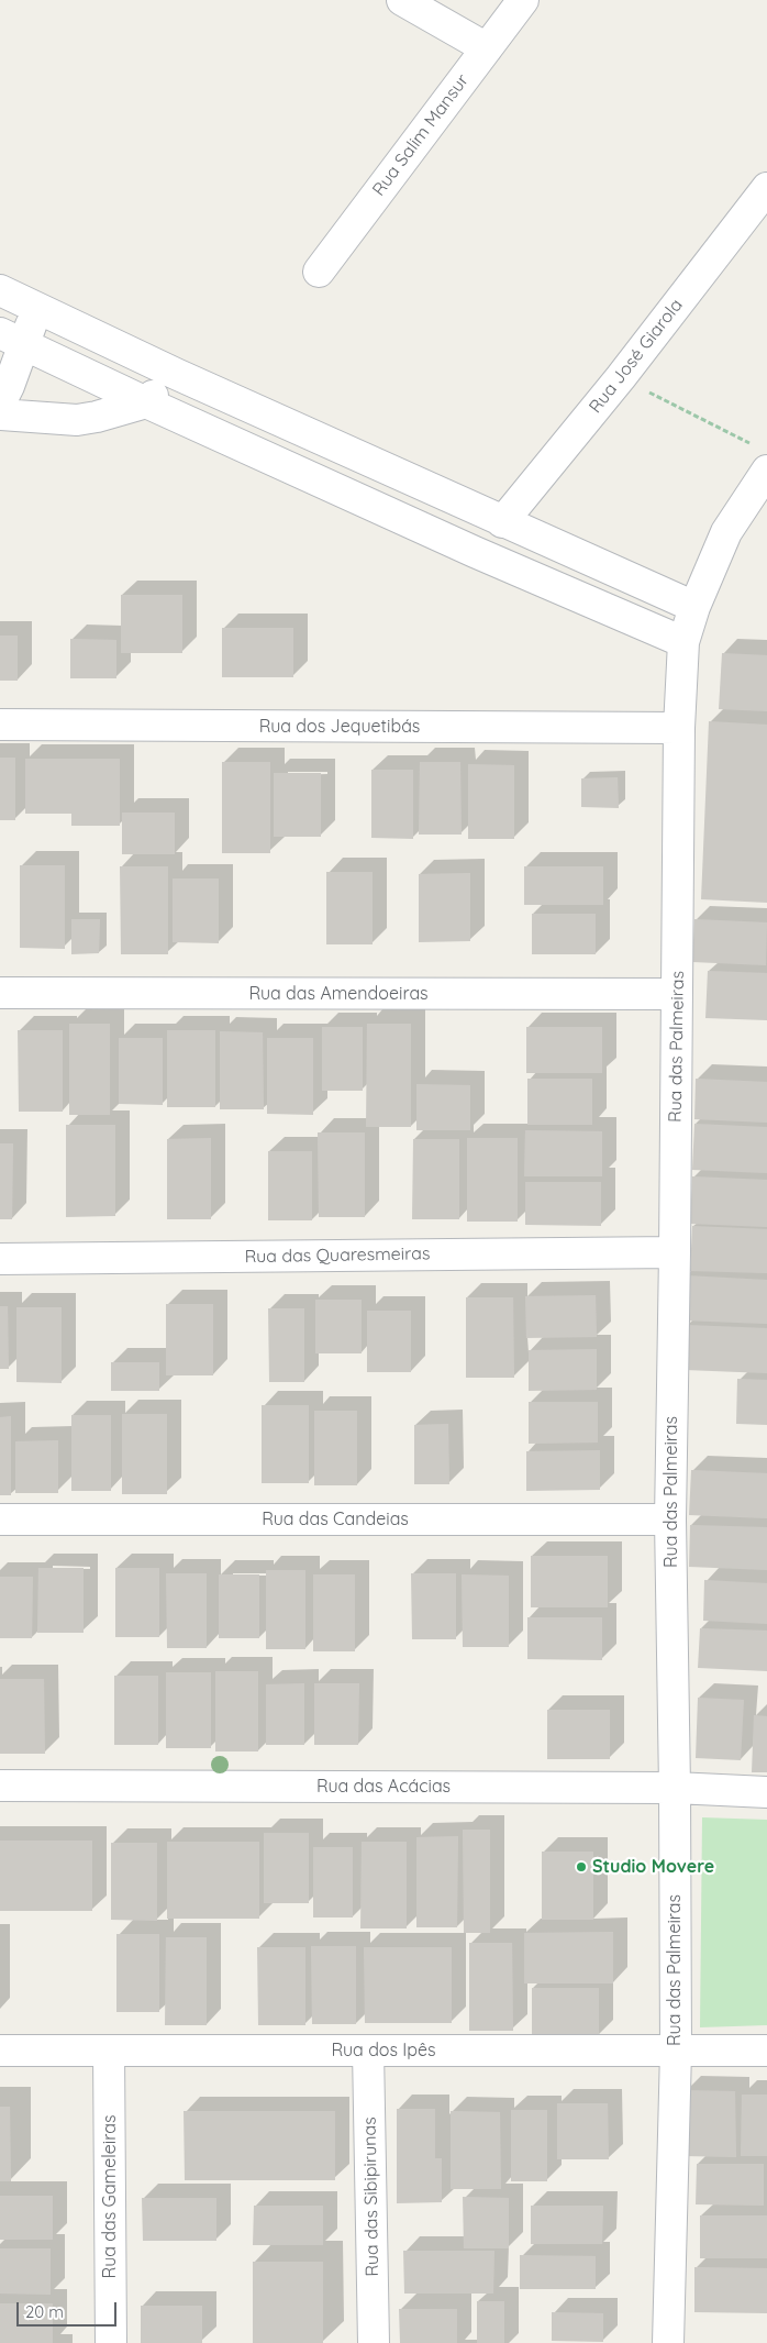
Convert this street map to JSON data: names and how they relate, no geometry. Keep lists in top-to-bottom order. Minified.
{"streets":{"street":["Rua Salim Mansur","Rua José Giarola","Rua dos Jequetibás","Rua das Amendoeiras","Rua das Palmeiras","Rua das Quaresmeiras","Rua das Candeias","Rua das Acácias","Rua dos Ipês","Rua das Gameleiras","Rua das Sibipirunas"]},"crossings":[["Rua dos Jequetibás","Rua das Palmeiras"],["Rua das Amendoeiras","Rua das Palmeiras"],["Rua das Palmeiras","Rua das Quaresmeiras"],["Rua das Palmeiras","Rua das Candeias"],["Rua das Palmeiras","Rua das Acácias"],["Rua das Palmeiras","Rua dos Ipês"],["Rua dos Ipês","Rua das Gameleiras"],["Rua dos Ipês","Rua das Sibipirunas"]],"places":["Studio Movere"],"scale_bar":"20 m"}
